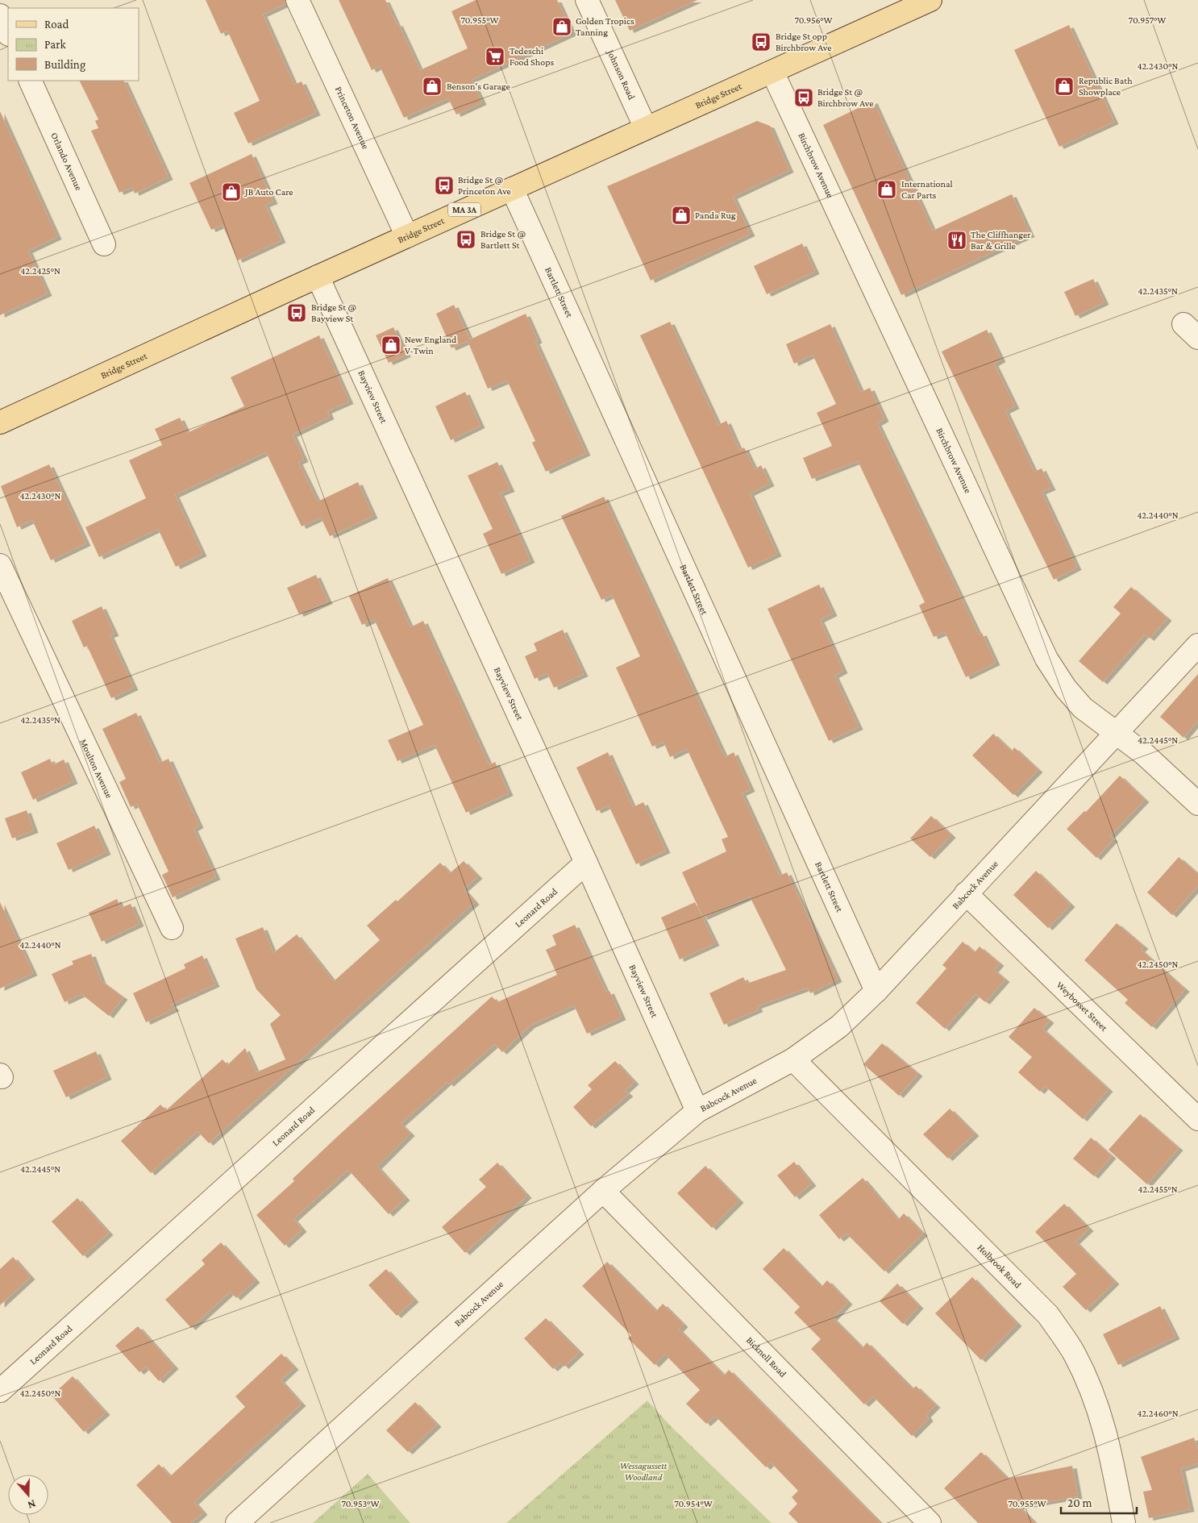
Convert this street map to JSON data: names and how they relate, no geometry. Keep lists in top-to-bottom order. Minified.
{"streets":{"main road":["Bridge Street","MA 3A"],"street":["Johnson Road","Princeton Avenue","Orlando Avenue","Birchbrow Avenue","Bartlett Street","Bayview Street","Moulton Avenue","Babcock Avenue","Leonard Road","Weybosset Street","Holbrook Road","Bicknell Road"]},"crossings":[["Johnson Road","Bridge Street"],["Bridge Street","Princeton Avenue"],["Bridge Street","Birchbrow Avenue"],["Bridge Street","Bartlett Street"],["Bridge Street","Bayview Street"],["Birchbrow Avenue","Babcock Avenue"],["Bartlett Street","Babcock Avenue"],["Bayview Street","Babcock Avenue"],["Bayview Street","Leonard Road"],["Babcock Avenue","Weybosset Street"],["Babcock Avenue","Holbrook Road"],["Babcock Avenue","Bicknell Road"]],"parks":["Wessagussett Woodland"],"places":{"shop":["Golden Tropics Tanning","Benson's Garage","Republic Bath Showplace","International Car Parts","JB Auto Care","Panda Rug","New England V-Twin"],"bus stop":["Bridge St opp Birchbrow Ave","Bridge St @ Birchbrow Ave","Bridge St @ Princeton Ave","Bridge St @ Bartlett St","Bridge St @ Bayview St"],"supermarket":["Tedeschi Food Shops"],"restaurant":["The Cliffhanger Bar & Grille"]},"legend":["Road","Park","Building"],"scale_bar":"20 m","north":"bottom","coordinates":["70.955°W","70.956°W","70.957°W","42.2430°N","42.2425°N","42.2435°N","42.2440°N","42.2445°N","42.2450°N","42.2455°N","42.2460°N","70.953°W","70.954°W"]}
